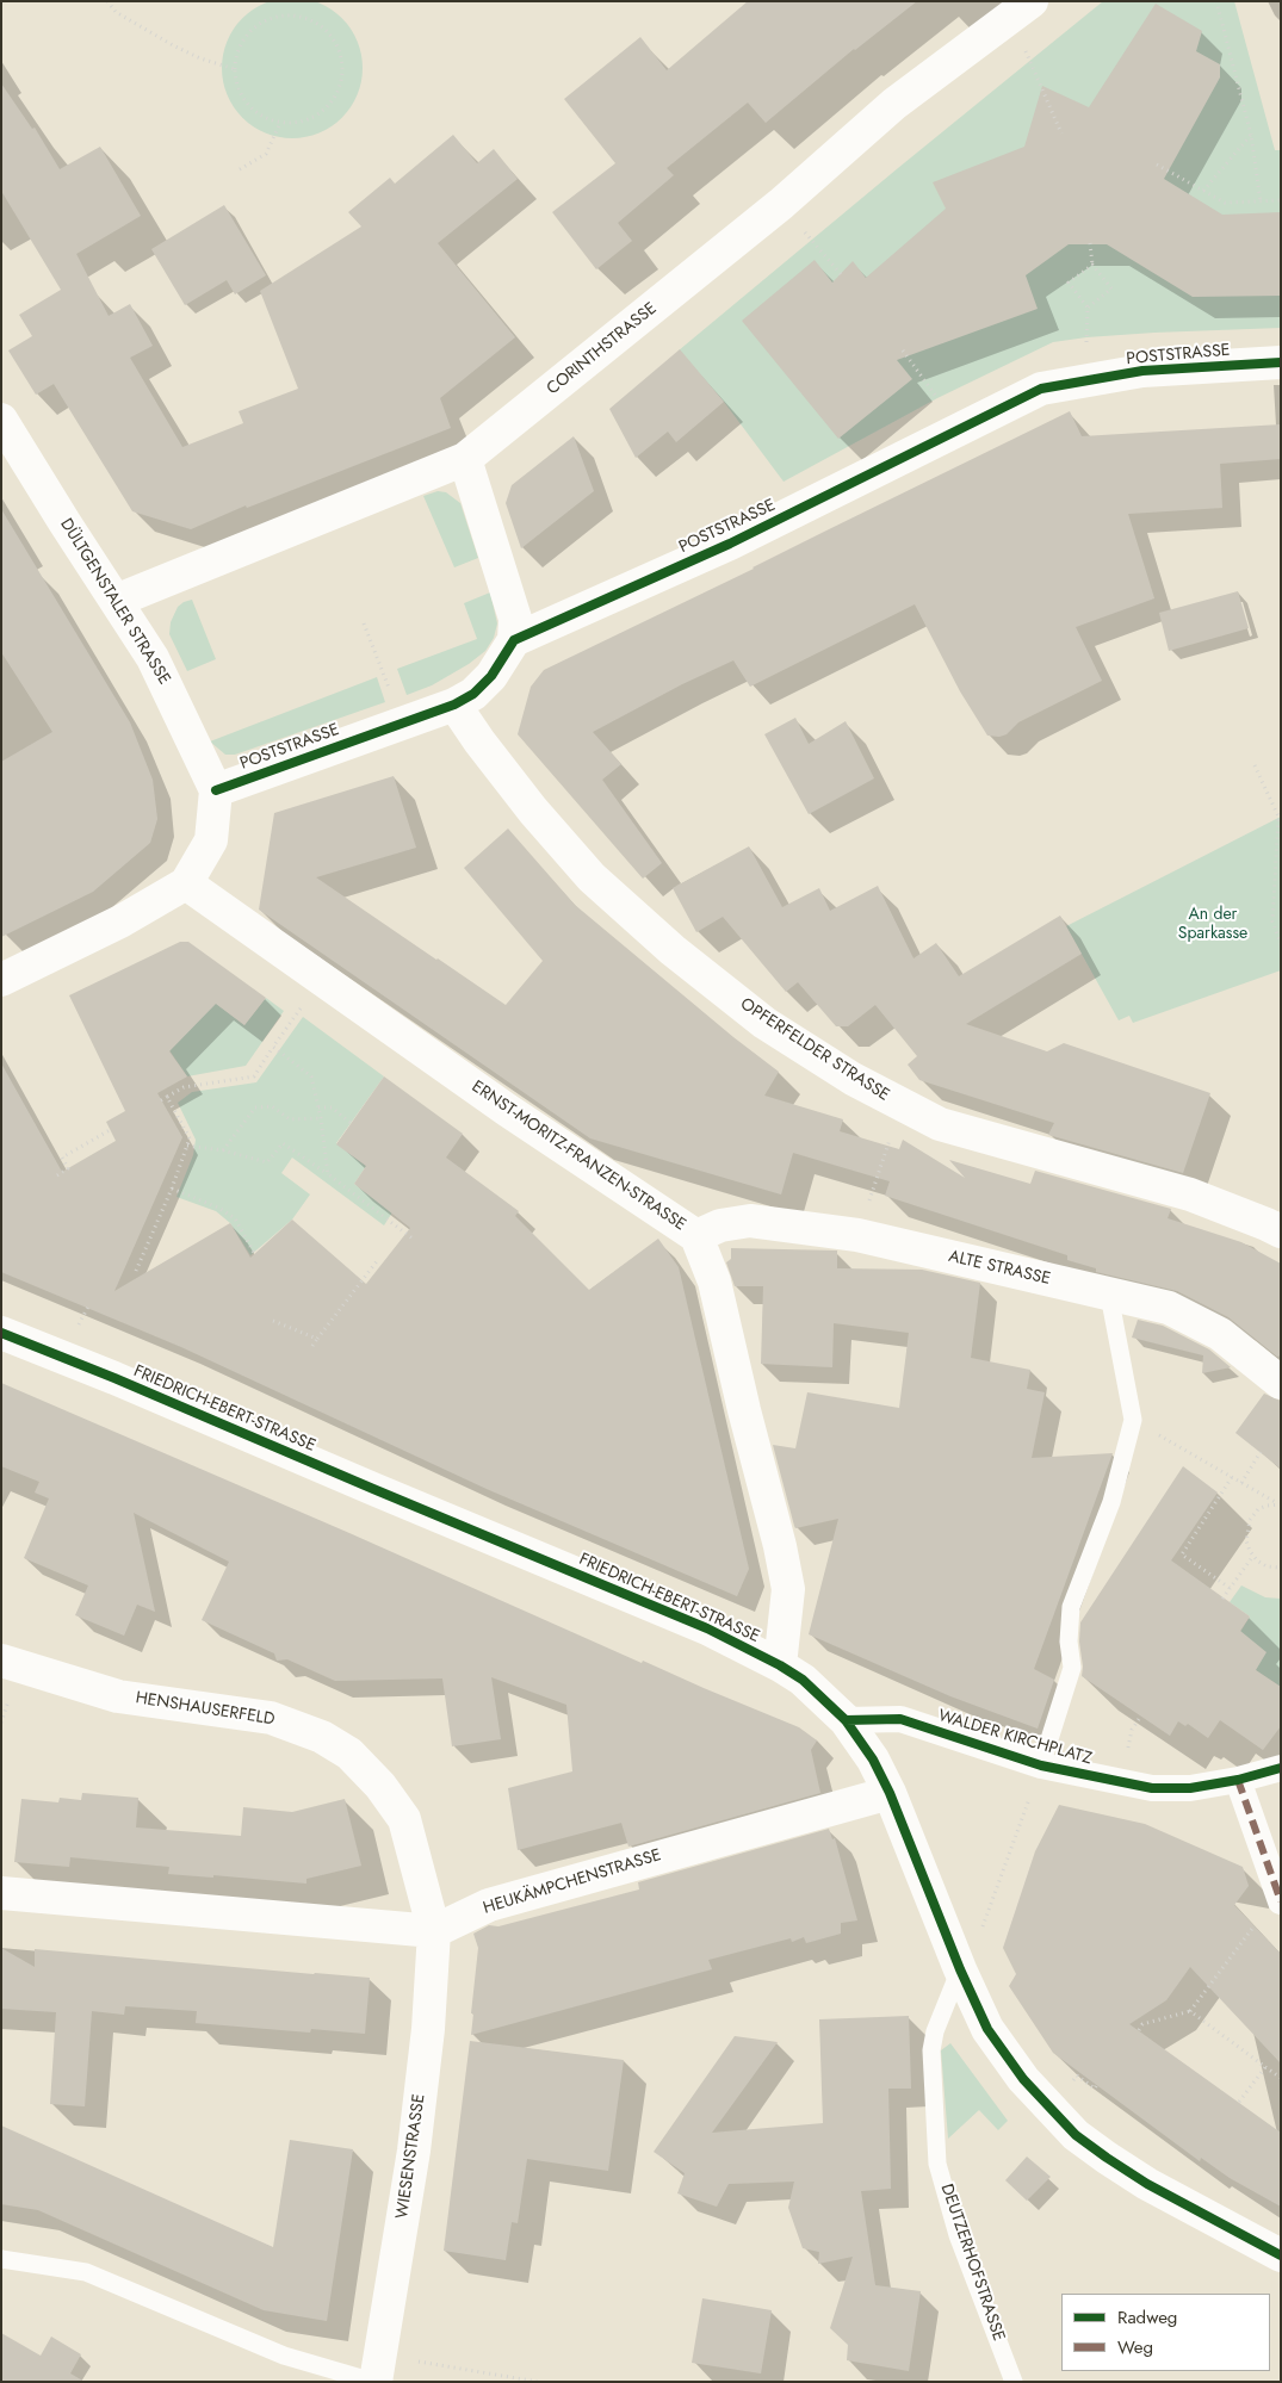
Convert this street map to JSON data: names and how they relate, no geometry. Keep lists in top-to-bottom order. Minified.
{"streets":{"street":["CORINTHSTRASSE","POSTSTRASSE","DÜLTGENSTALER STRASSE","OPFERFELDER STRASSE","ERNST-MORITZ-FRANZEN-STRASSE","ALTE STRASSE","FRIEDRICH-EBERT-STRASSE","HENSHAUSERFELD","WALDER KIRCHPLATZ","HEUKÄMPCHENSTRASSE","WIESENSTRASSE"],"lane":["DEUTZERHOFSTRASSE"]},"crossings":[["CORINTHSTRASSE","DÜLTGENSTALER STRASSE"],["POSTSTRASSE","DÜLTGENSTALER STRASSE"],["POSTSTRASSE","OPFERFELDER STRASSE"],["ERNST-MORITZ-FRANZEN-STRASSE","ALTE STRASSE"],["ERNST-MORITZ-FRANZEN-STRASSE","FRIEDRICH-EBERT-STRASSE"],["ALTE STRASSE","WALDER KIRCHPLATZ"],["FRIEDRICH-EBERT-STRASSE","WALDER KIRCHPLATZ"],["FRIEDRICH-EBERT-STRASSE","HEUKÄMPCHENSTRASSE"],["FRIEDRICH-EBERT-STRASSE","DEUTZERHOFSTRASSE"],["HENSHAUSERFELD","HEUKÄMPCHENSTRASSE"],["HENSHAUSERFELD","WIESENSTRASSE"],["WALDER KIRCHPLATZ","DEUTZERHOFSTRASSE"],["HEUKÄMPCHENSTRASSE","WIESENSTRASSE"]],"parks":["An der Sparkasse"],"legend":["Radweg","Weg"]}
